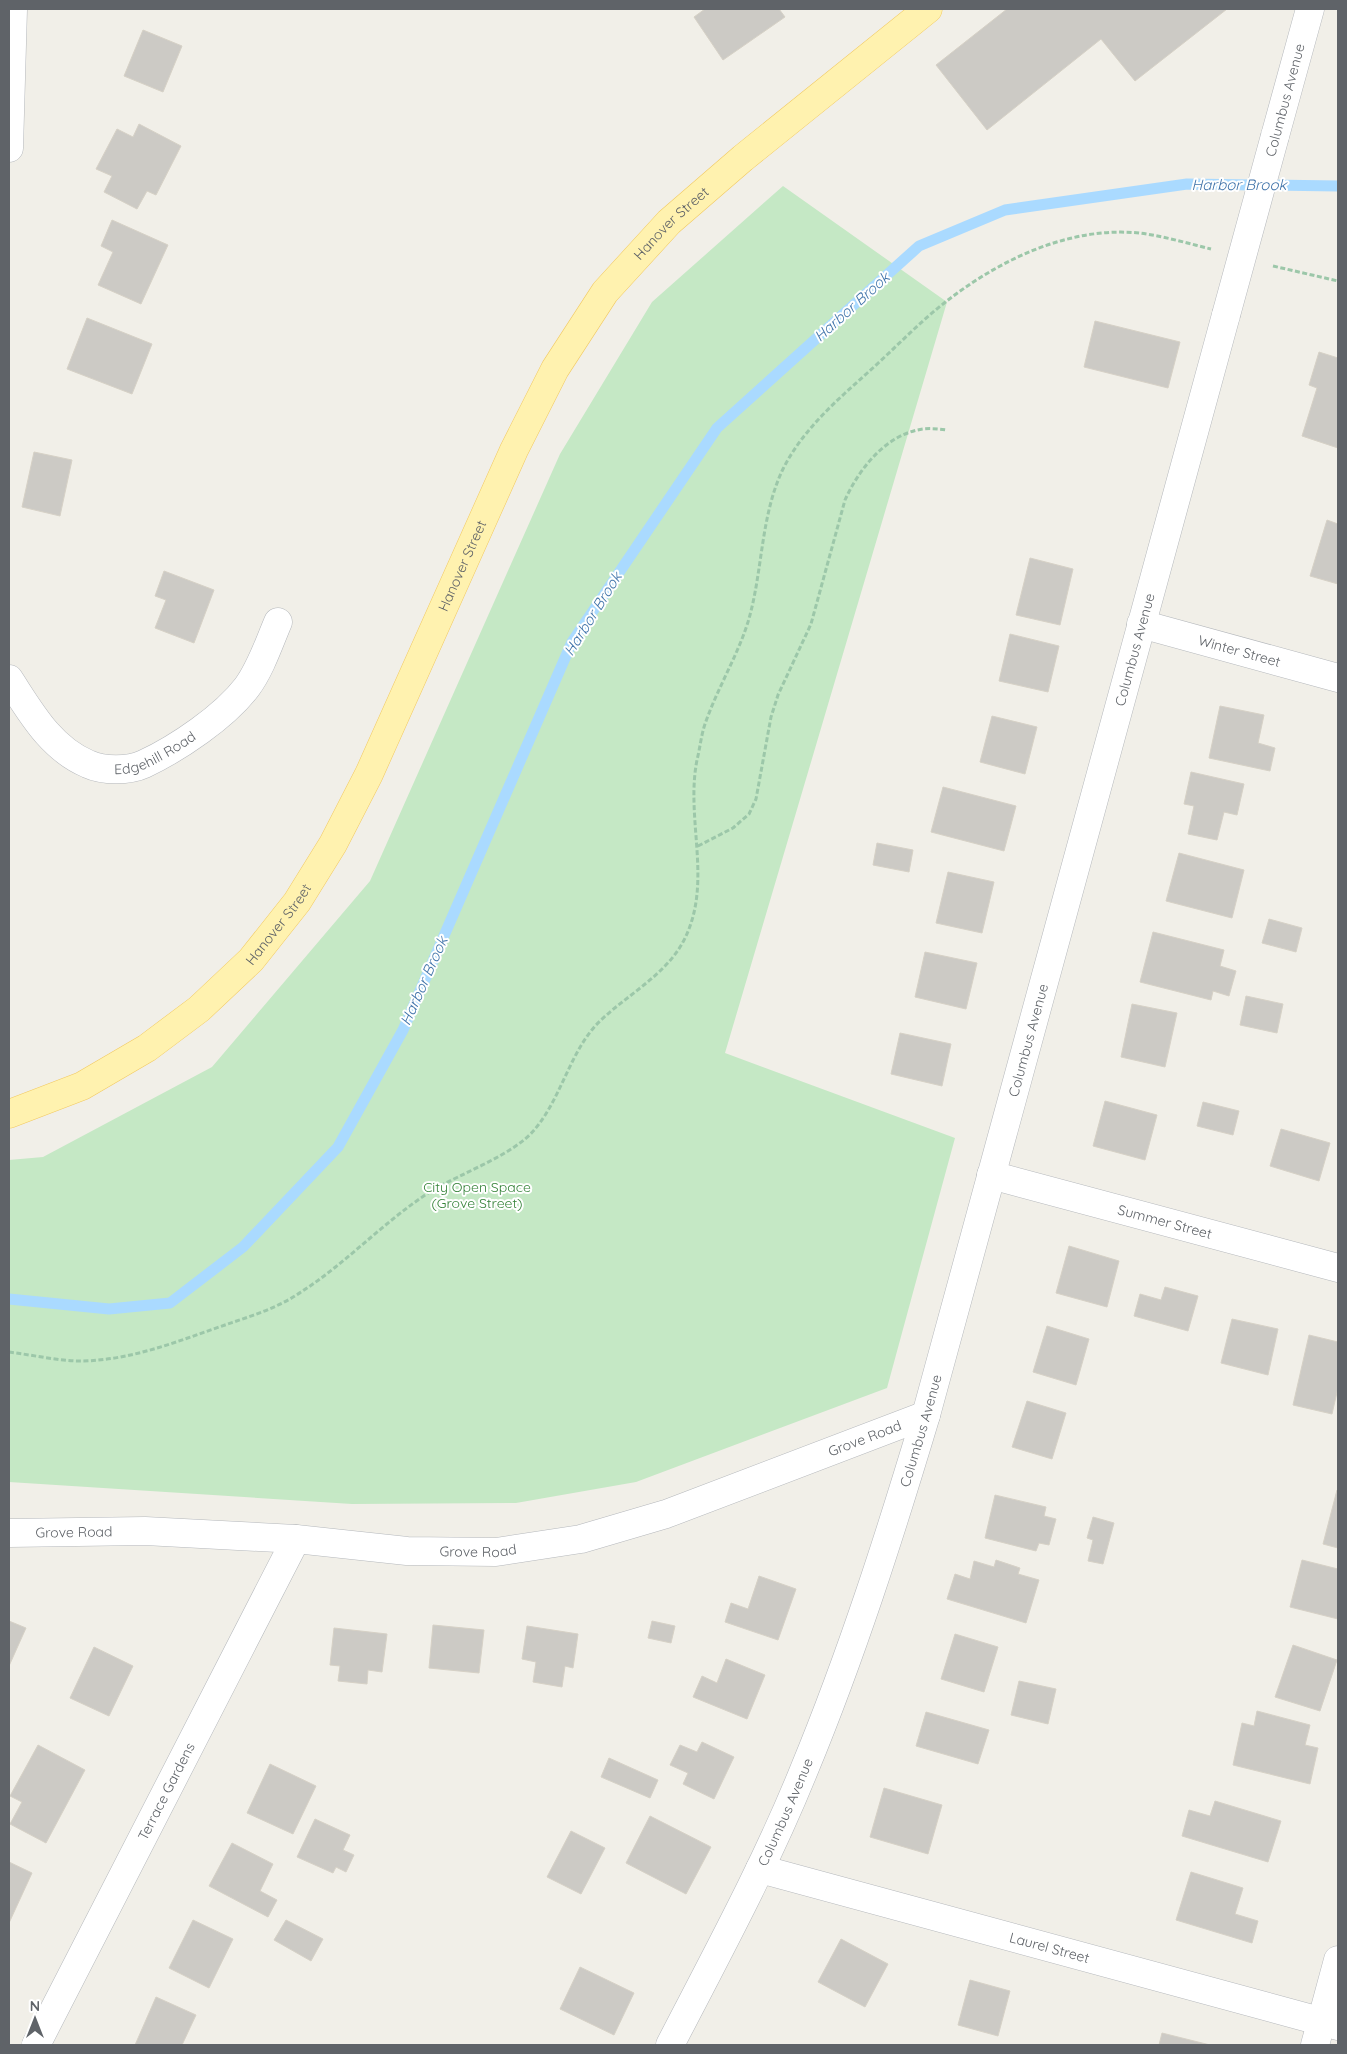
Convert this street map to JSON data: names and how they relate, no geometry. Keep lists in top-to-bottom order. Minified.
{"streets":{"main road":["Hanover Street"],"street":["Columbus Avenue","Winter Street","Edgehill Road","Summer Street","Grove Road","Terrace Gardens","Laurel Street"]},"crossings":[["Columbus Avenue","Winter Street"],["Columbus Avenue","Summer Street"],["Columbus Avenue","Grove Road"],["Columbus Avenue","Laurel Street"],["Grove Road","Terrace Gardens"]],"water":["Harbor Brook"],"parks":["City Open Space (Grove Street)"],"north":"top"}
